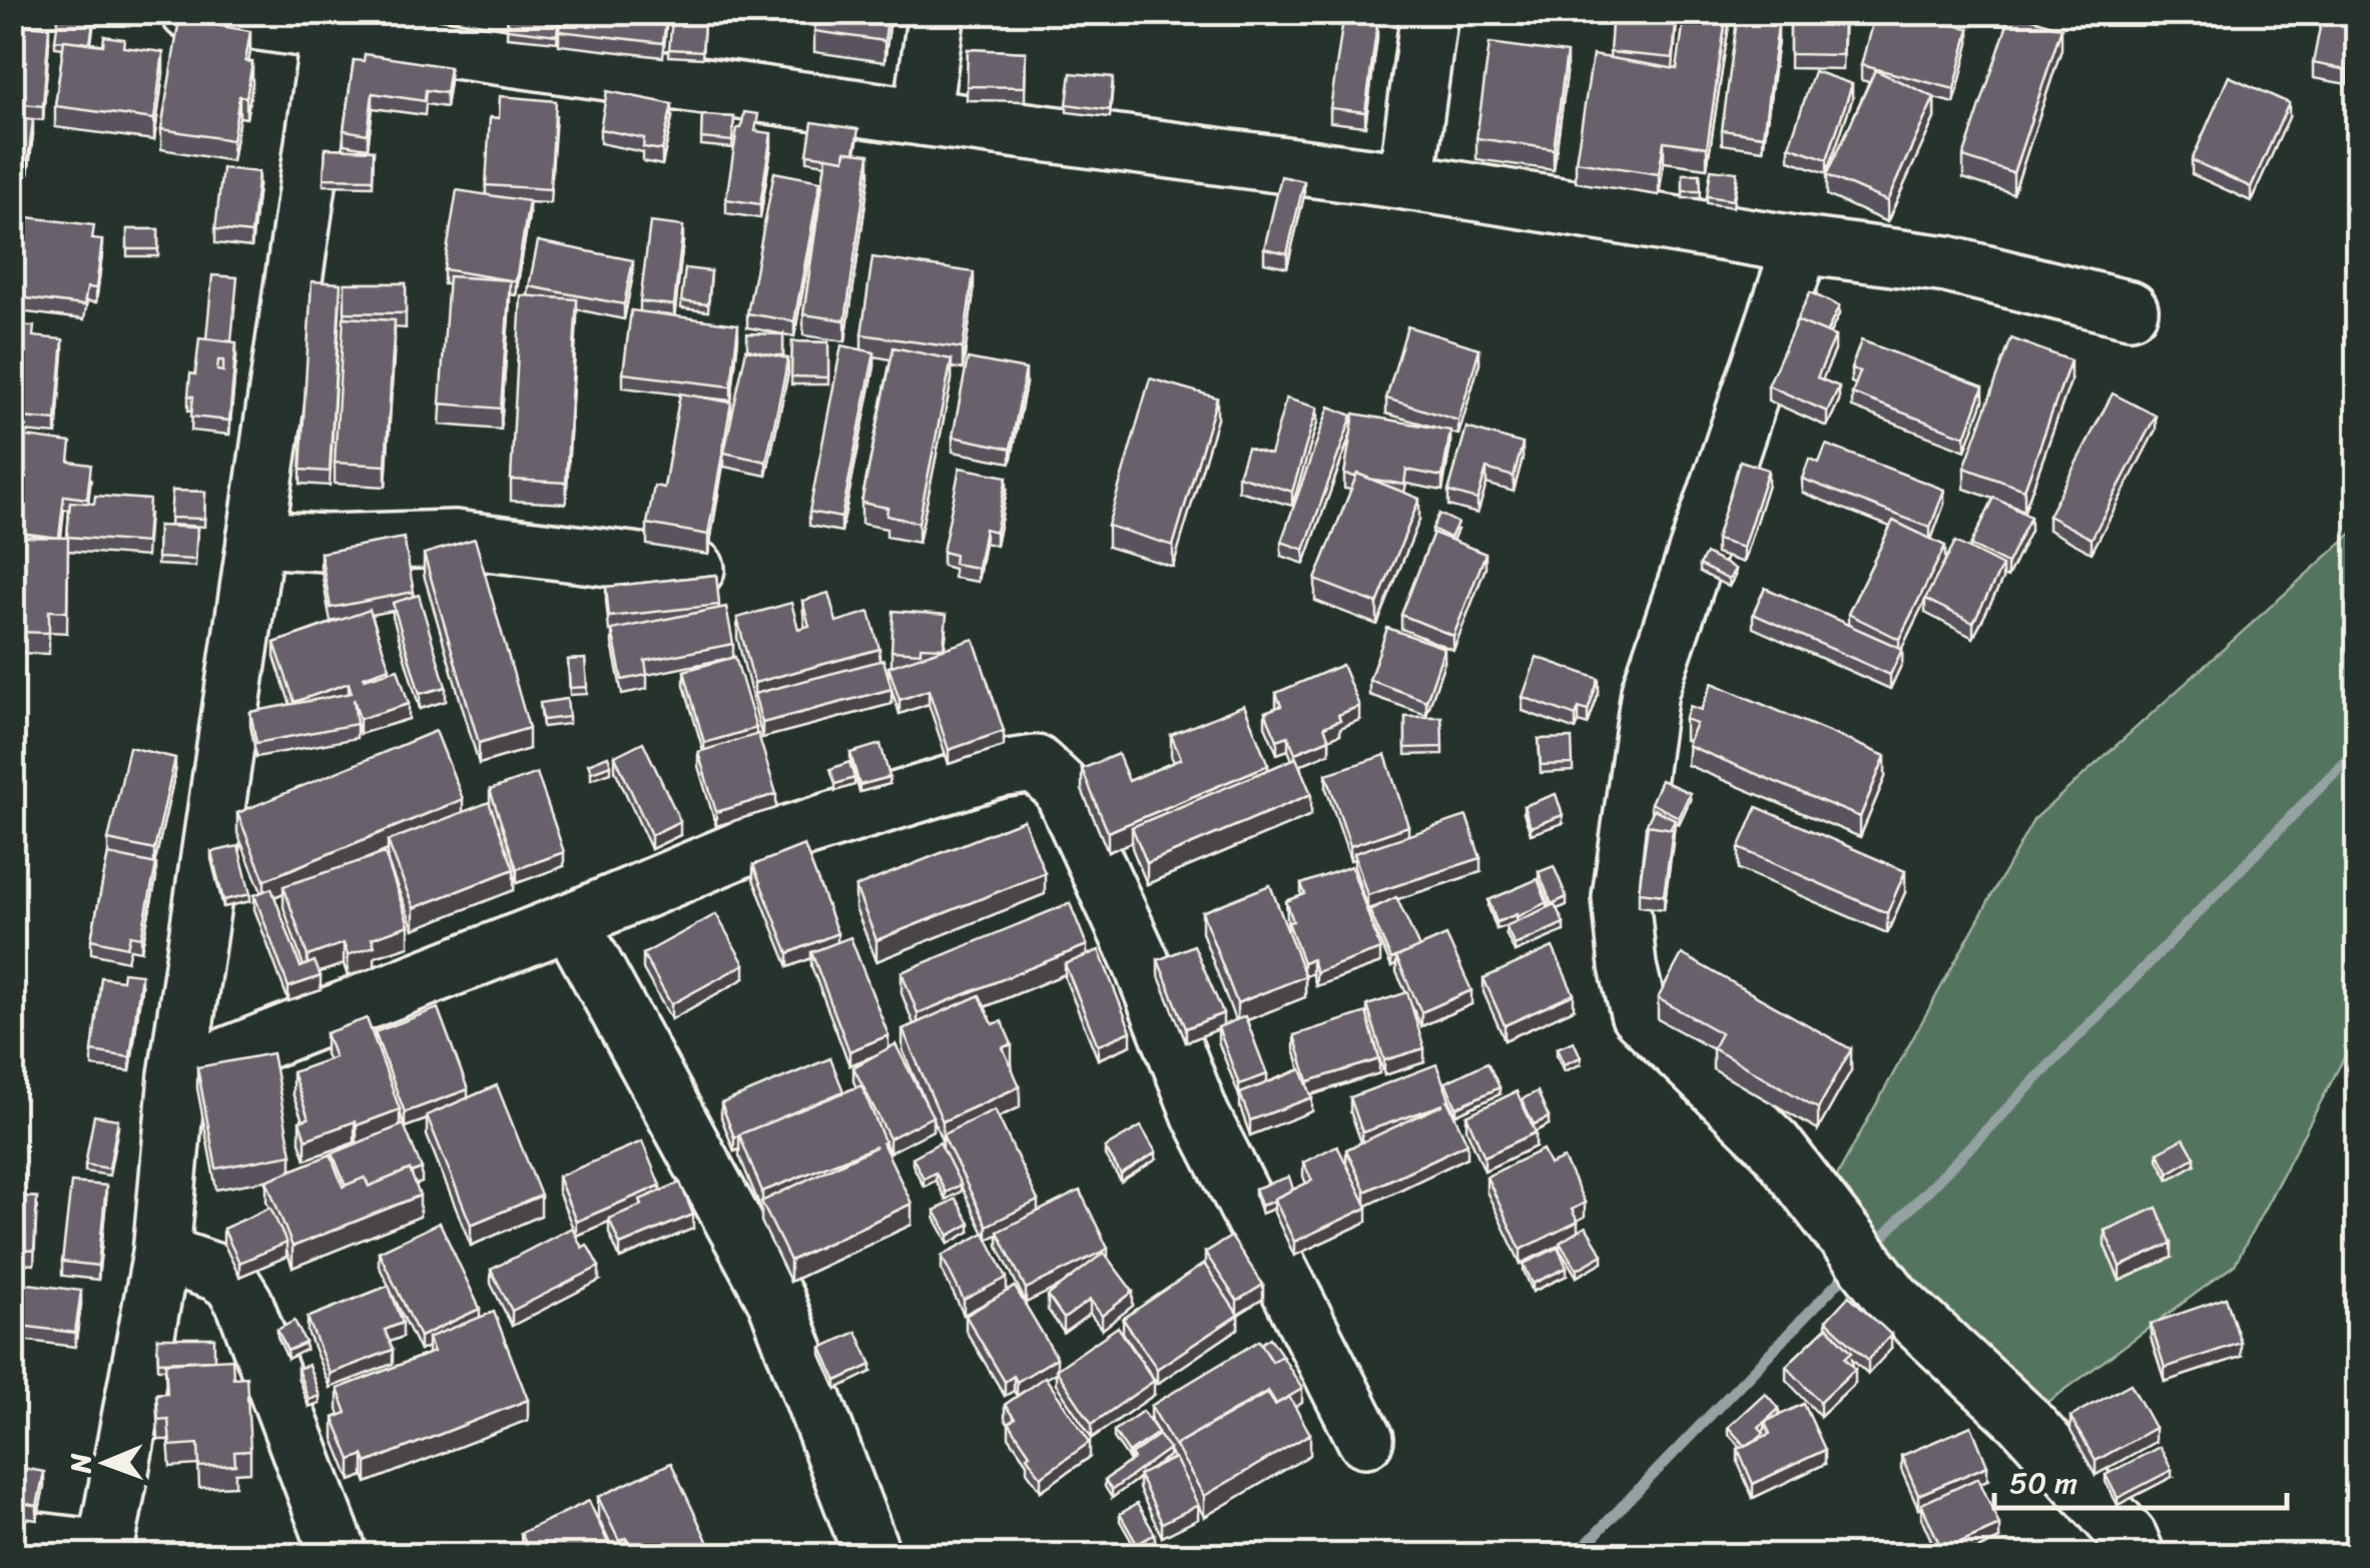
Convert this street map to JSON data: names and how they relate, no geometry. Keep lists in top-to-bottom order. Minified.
{"scale_bar":"50 m","north":"left"}
